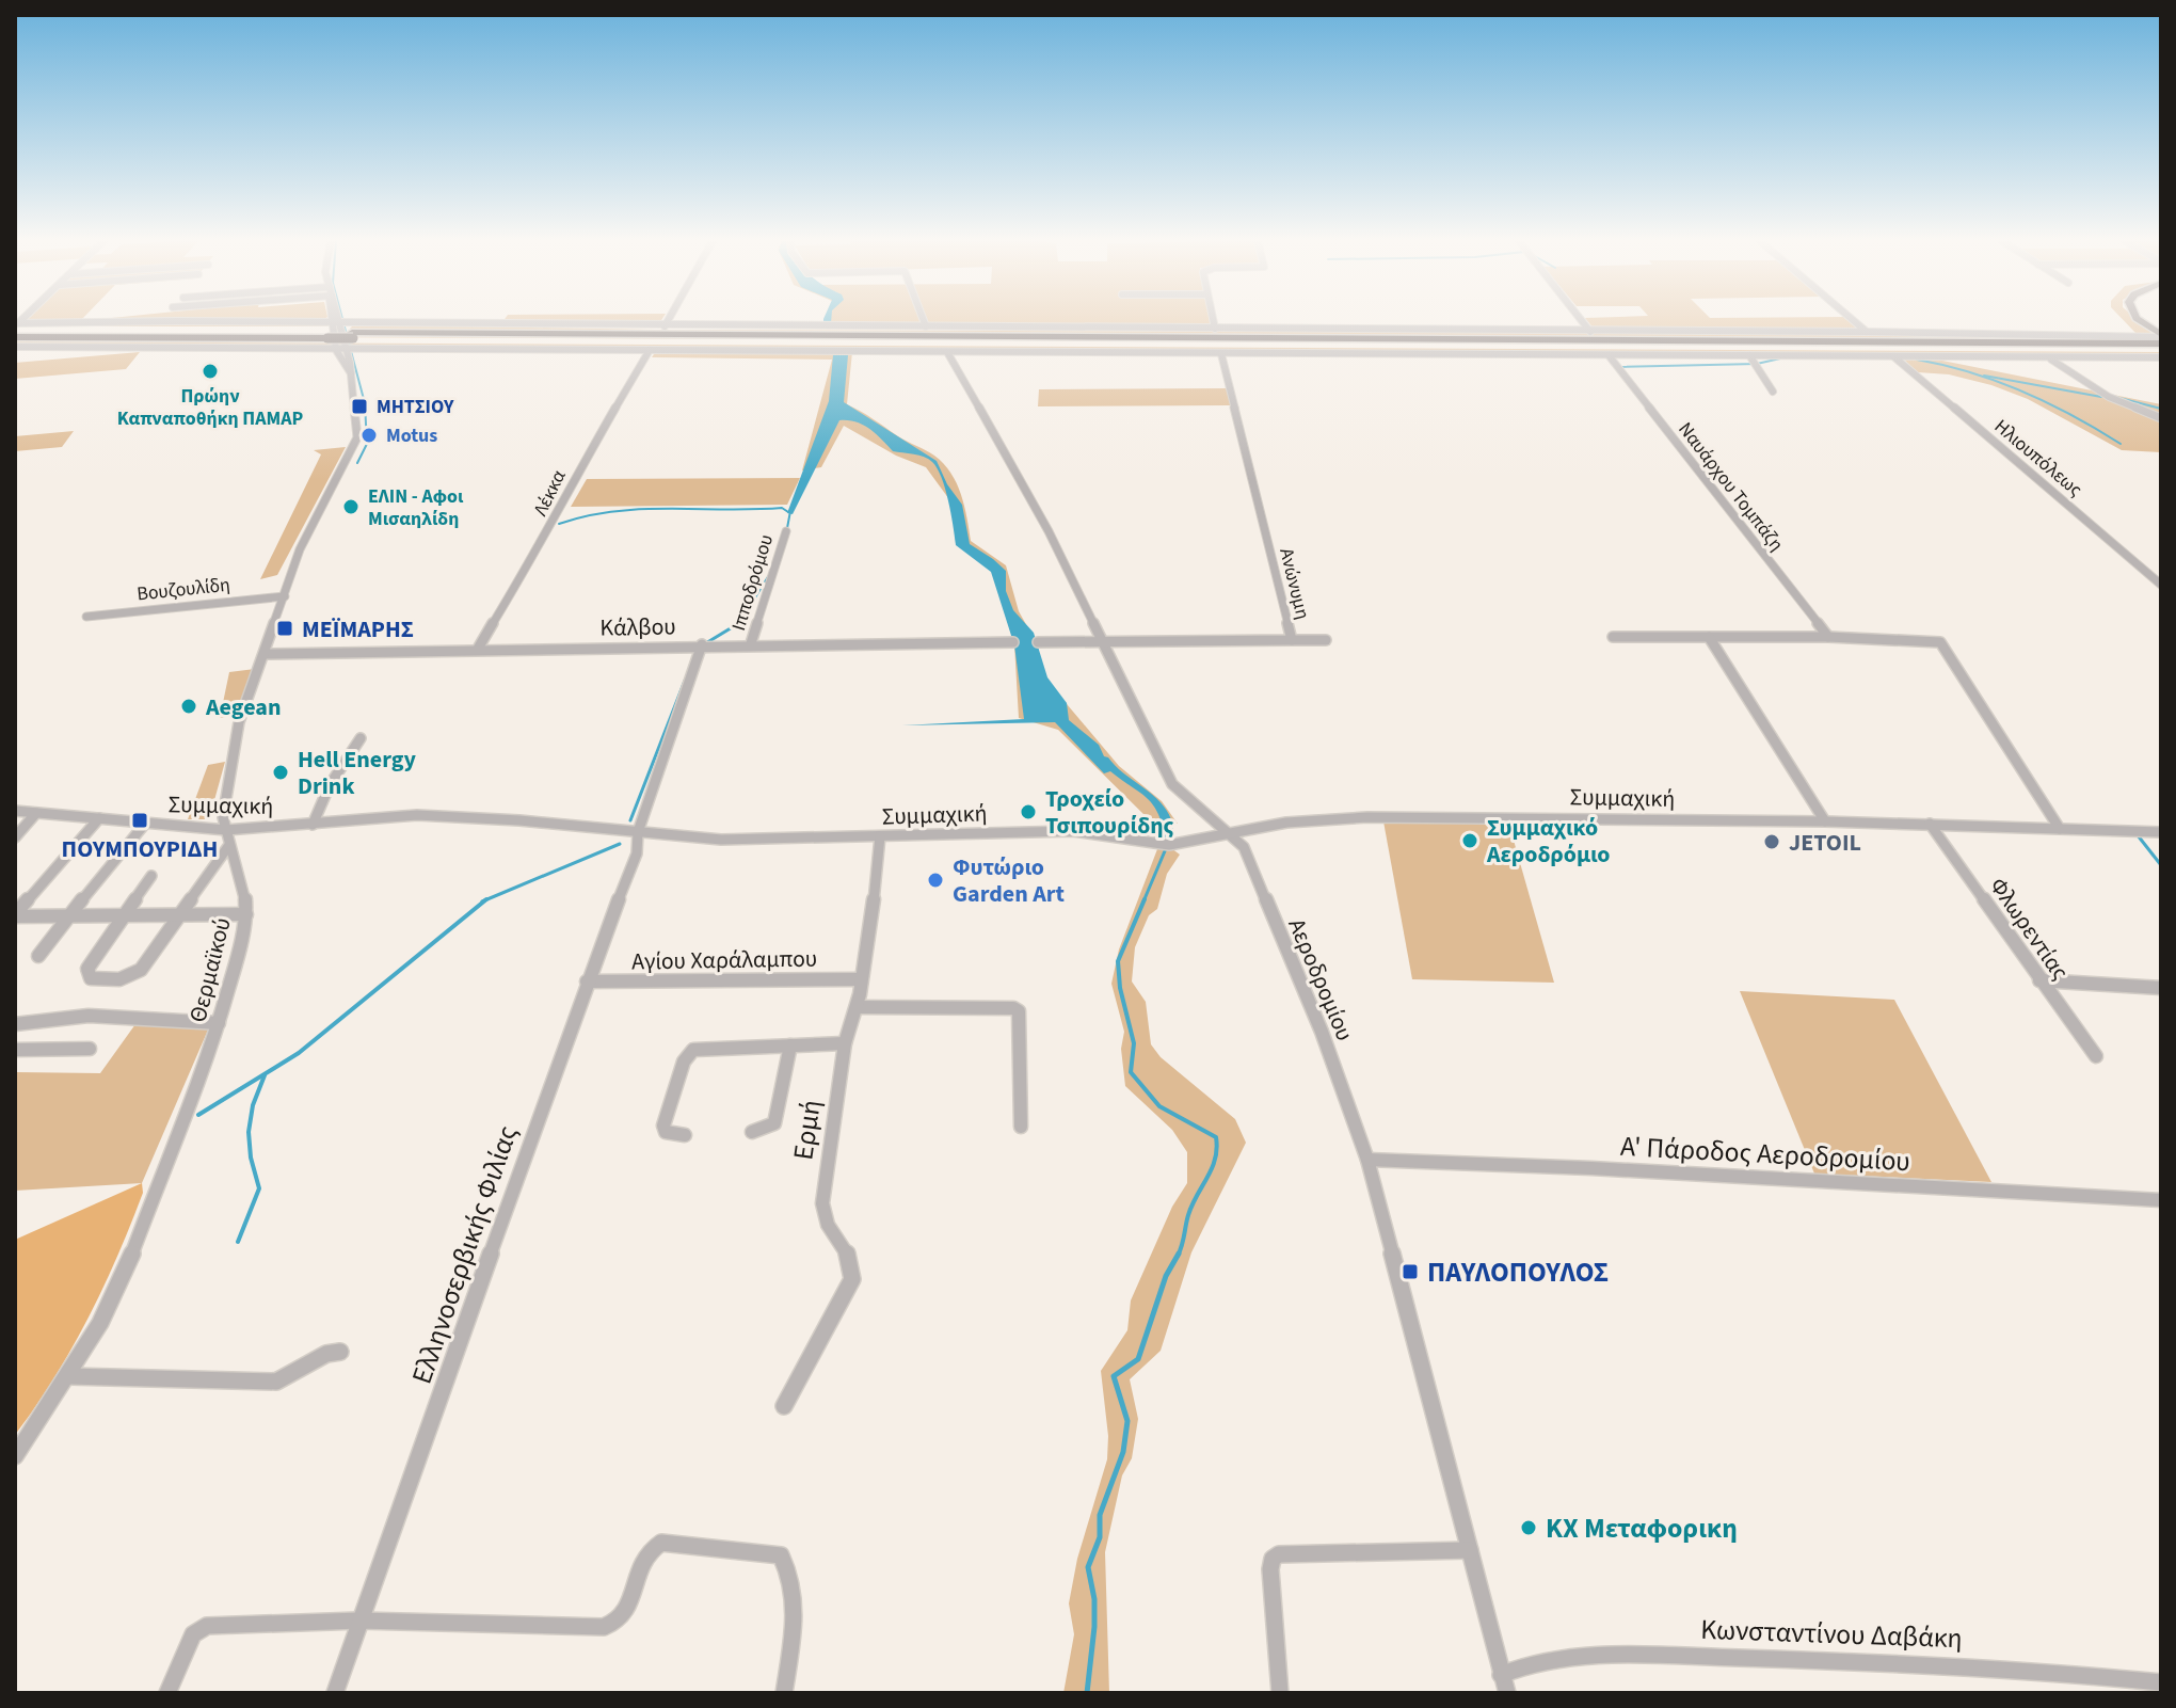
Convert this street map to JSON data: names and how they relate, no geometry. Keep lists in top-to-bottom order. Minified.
{"streets":{"street":["Ηλιουπόλεως","Ναυάρχου Τομπάζη","Λέκκα","Ιπποδρόμου","Ανώνυμη","Βουζουλίδη","Κάλβου","Συμμαχική","Φλωρεντίας","Αγίου Χαράλαμπου","Θερμαϊκού","Αεροδρομίου","Ερμή","Α' Πάροδος Αεροδρομίου","Ελληνοσερβικής Φιλίας","Κωνσταντίνου Δαβάκη"]},"crossings":[["Λέκκα","Κάλβου"],["Ιπποδρόμου","Κάλβου"],["Ανώνυμη","Αεροδρομίου"],["Βουζουλίδη","Θερμαϊκού"],["Κάλβου","Θερμαϊκού"],["Κάλβου","Ελληνοσερβικής Φιλίας"],["Συμμαχική","Φλωρεντίας"],["Συμμαχική","Θερμαϊκού"],["Συμμαχική","Αεροδρομίου"],["Συμμαχική","Ερμή"],["Συμμαχική","Ελληνοσερβικής Φιλίας"],["Αγίου Χαράλαμπου","Ερμή"],["Αγίου Χαράλαμπου","Ελληνοσερβικής Φιλίας"],["Αεροδρομίου","Α' Πάροδος Αεροδρομίου"],["Αεροδρομίου","Κωνσταντίνου Δαβάκη"]],"places":{"other":["Πρώην Καπναποθήκη ΠΑΜΑΡ","Motus","ΕΛΙΝ - Αφοι Μισαηλίδη","Aegean","Hell Energy Drink","Τροχείο Τσιπουρίδης","Συμμαχικό Αεροδρόμιο","JETOIL","Φυτώριο Garden Art","ΚΧ Μεταφορικη"],"transit":["ΜΗΤΣΙΟΥ","ΜΕΪΜΑΡΗΣ","ΠΟΥΜΠΟΥΡΙΔΗ","ΠΑΥΛΟΠΟΥΛΟΣ"]}}
